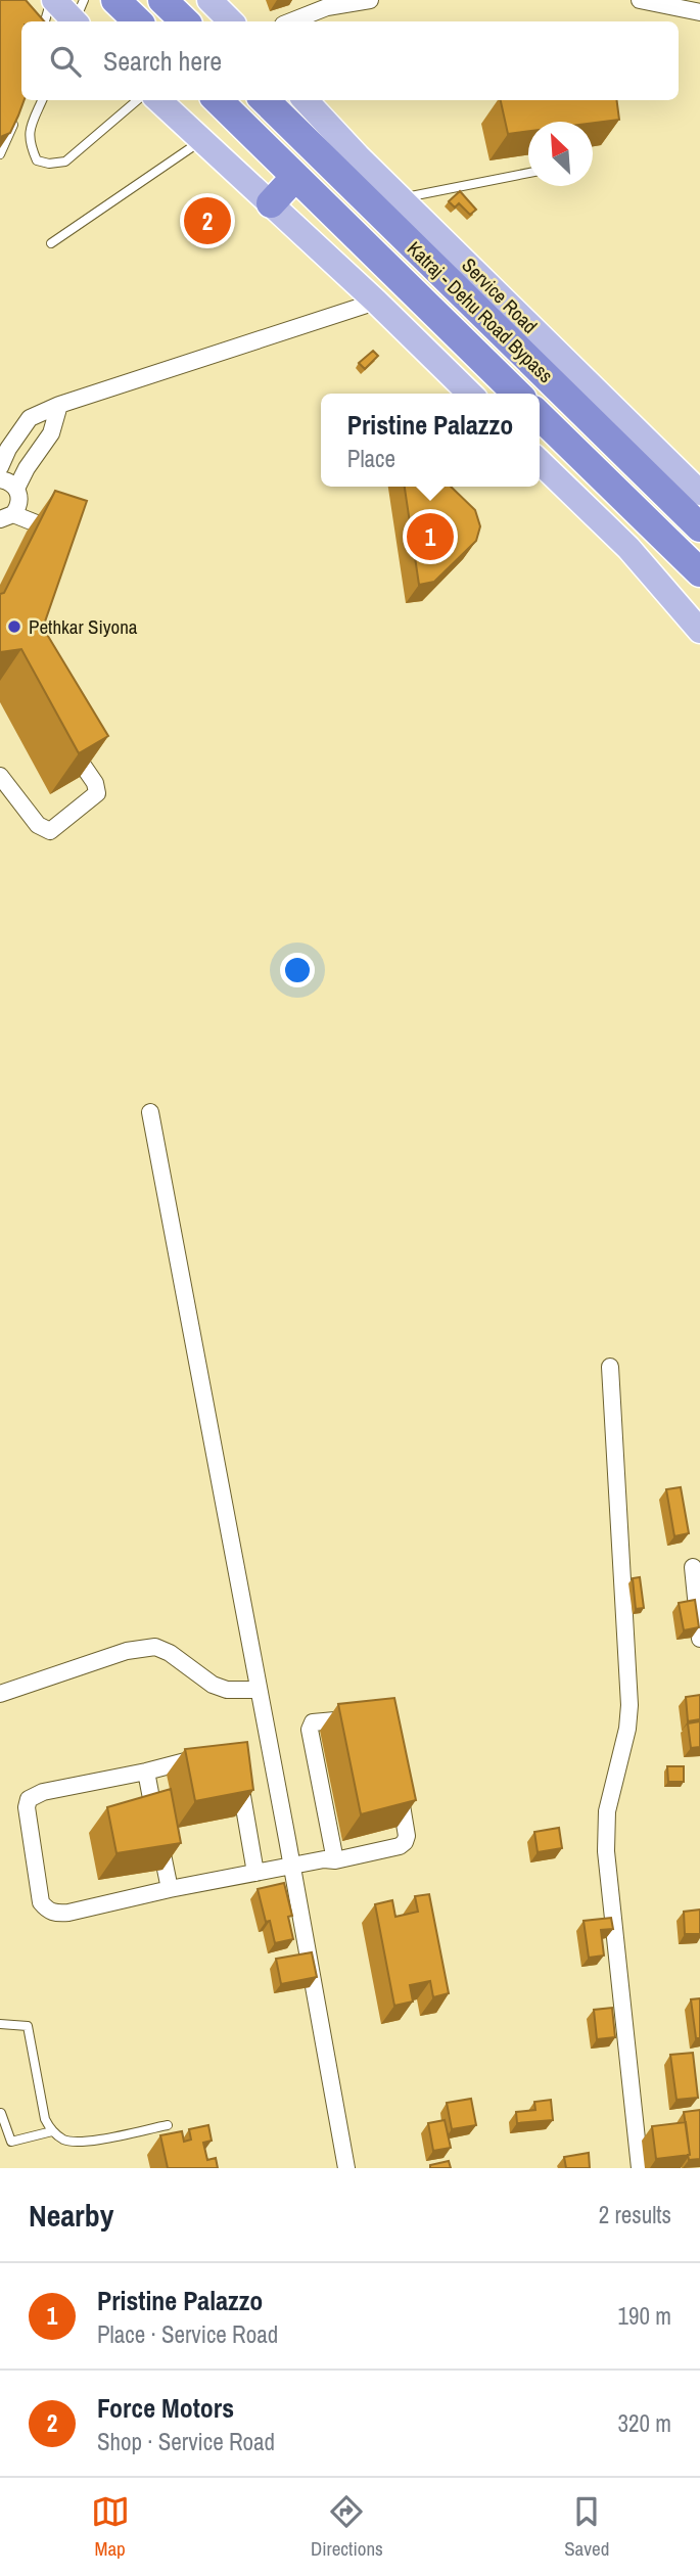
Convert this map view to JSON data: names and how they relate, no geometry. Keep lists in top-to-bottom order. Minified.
{"streets":{"highway":["Katraj - Dehu Road Bypass"],"main road":["Service Road"]},"places":["Pethkar Siyona"],"north":"top left","page":{"search":"Search here","pins":["2","1"],"popup":["Pristine Palazzo","Place"],"heading":["Nearby","2 results"],"list":[{"mark":"1","name":"Pristine Palazzo","note":"Place · Service Road","value":"190 m"},{"mark":"2","name":"Force Motors","note":"Shop · Service Road","value":"320 m"}],"nav":["Map","Directions","Saved"]}}
